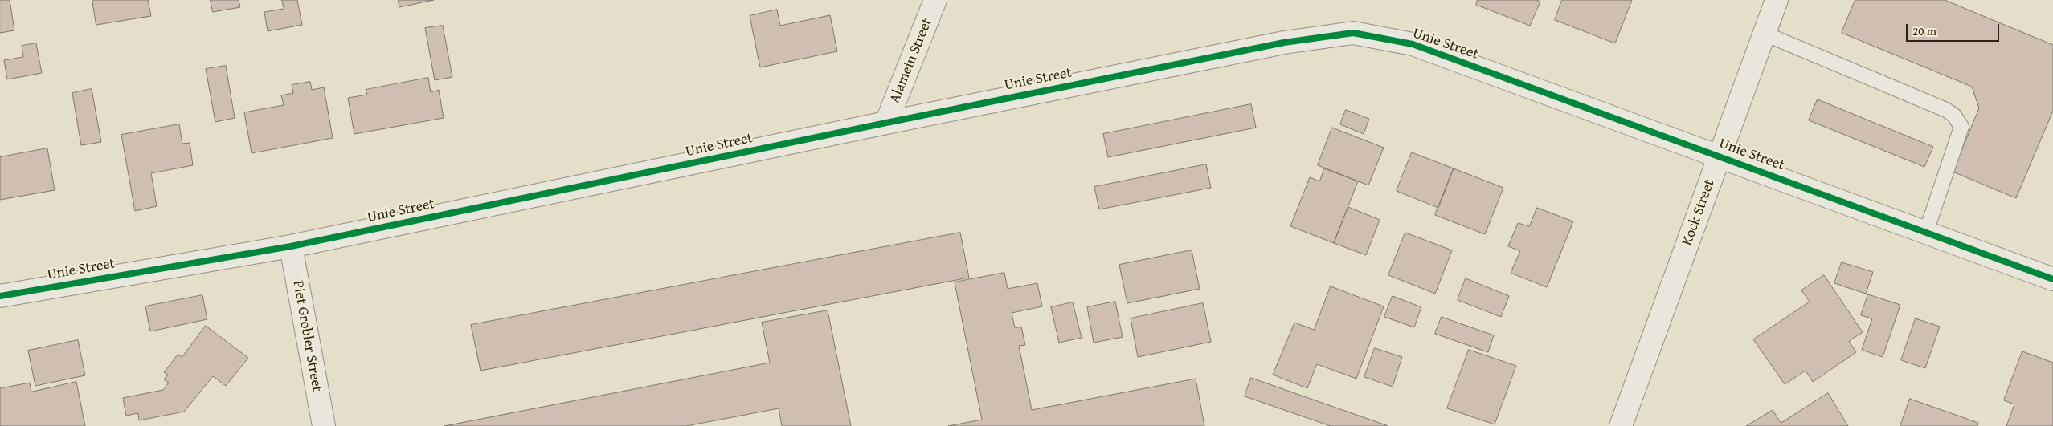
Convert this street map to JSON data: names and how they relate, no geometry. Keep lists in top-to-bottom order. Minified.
{"streets":{"street":["Unie Street","Alamein Street","Kock Street","Piet Grobler Street"]},"crossings":[["Unie Street","Alamein Street"],["Unie Street","Kock Street"],["Unie Street","Piet Grobler Street"]],"scale_bar":"20 m"}
